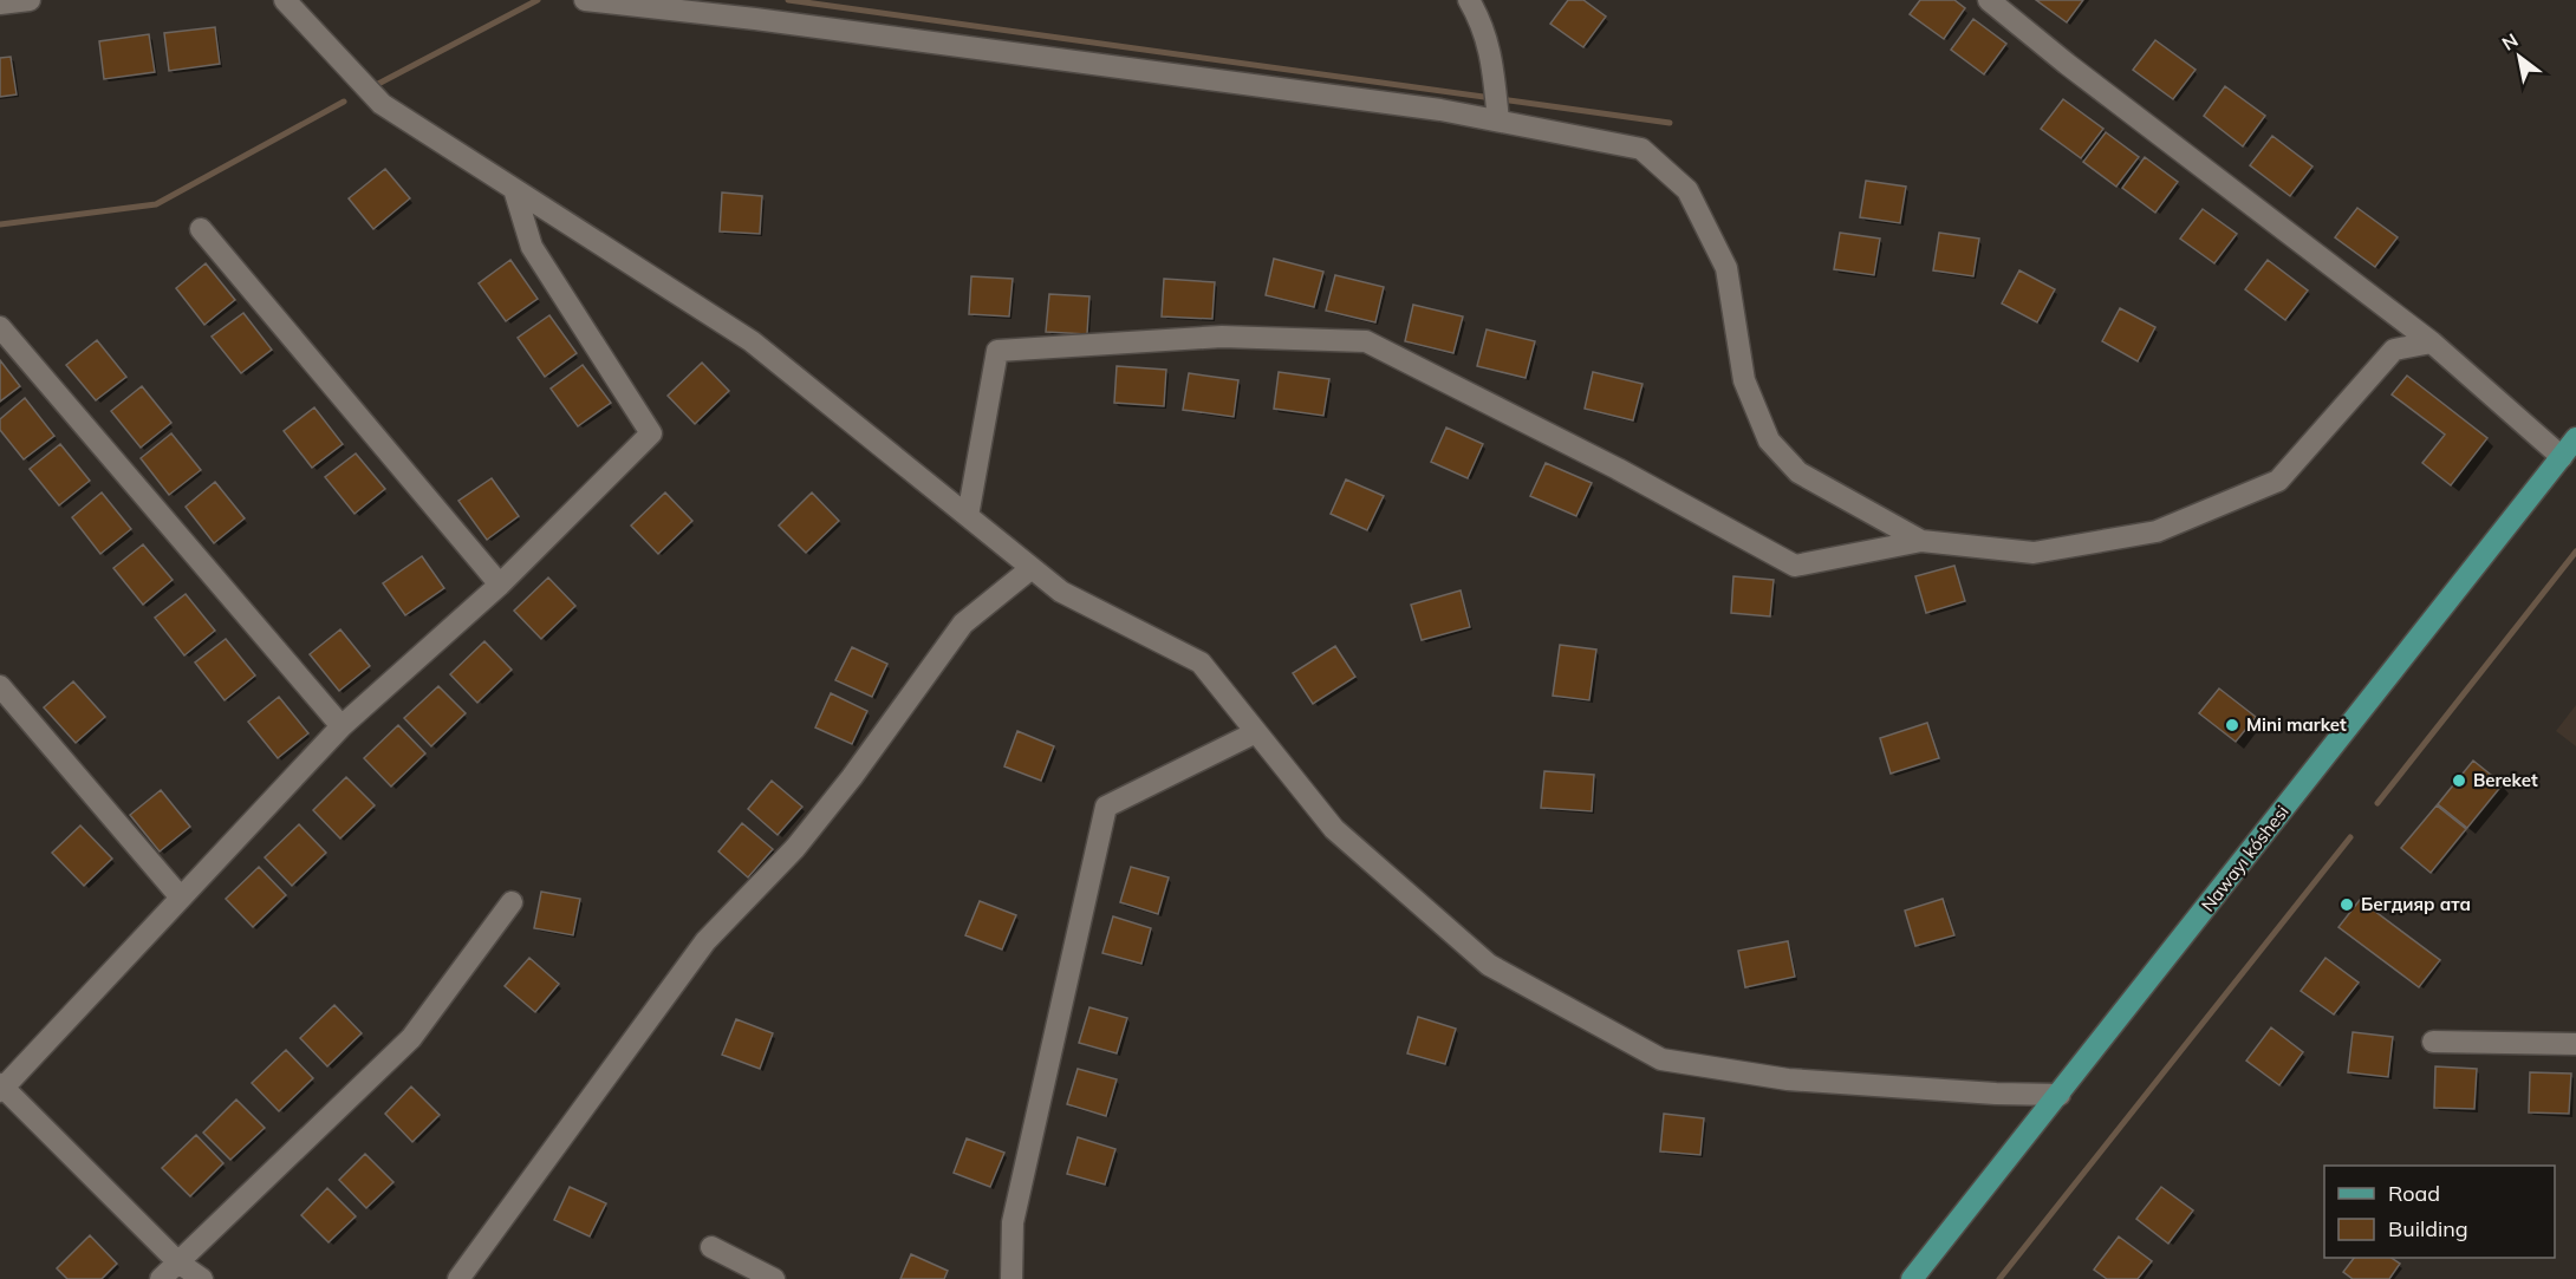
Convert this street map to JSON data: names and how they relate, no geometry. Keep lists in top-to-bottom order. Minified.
{"streets":{"main road":["Nawayı kóshesi"]},"places":["Mini market","Bereket","Бегдияр ата"],"legend":["Road","Building"],"north":"top left"}
